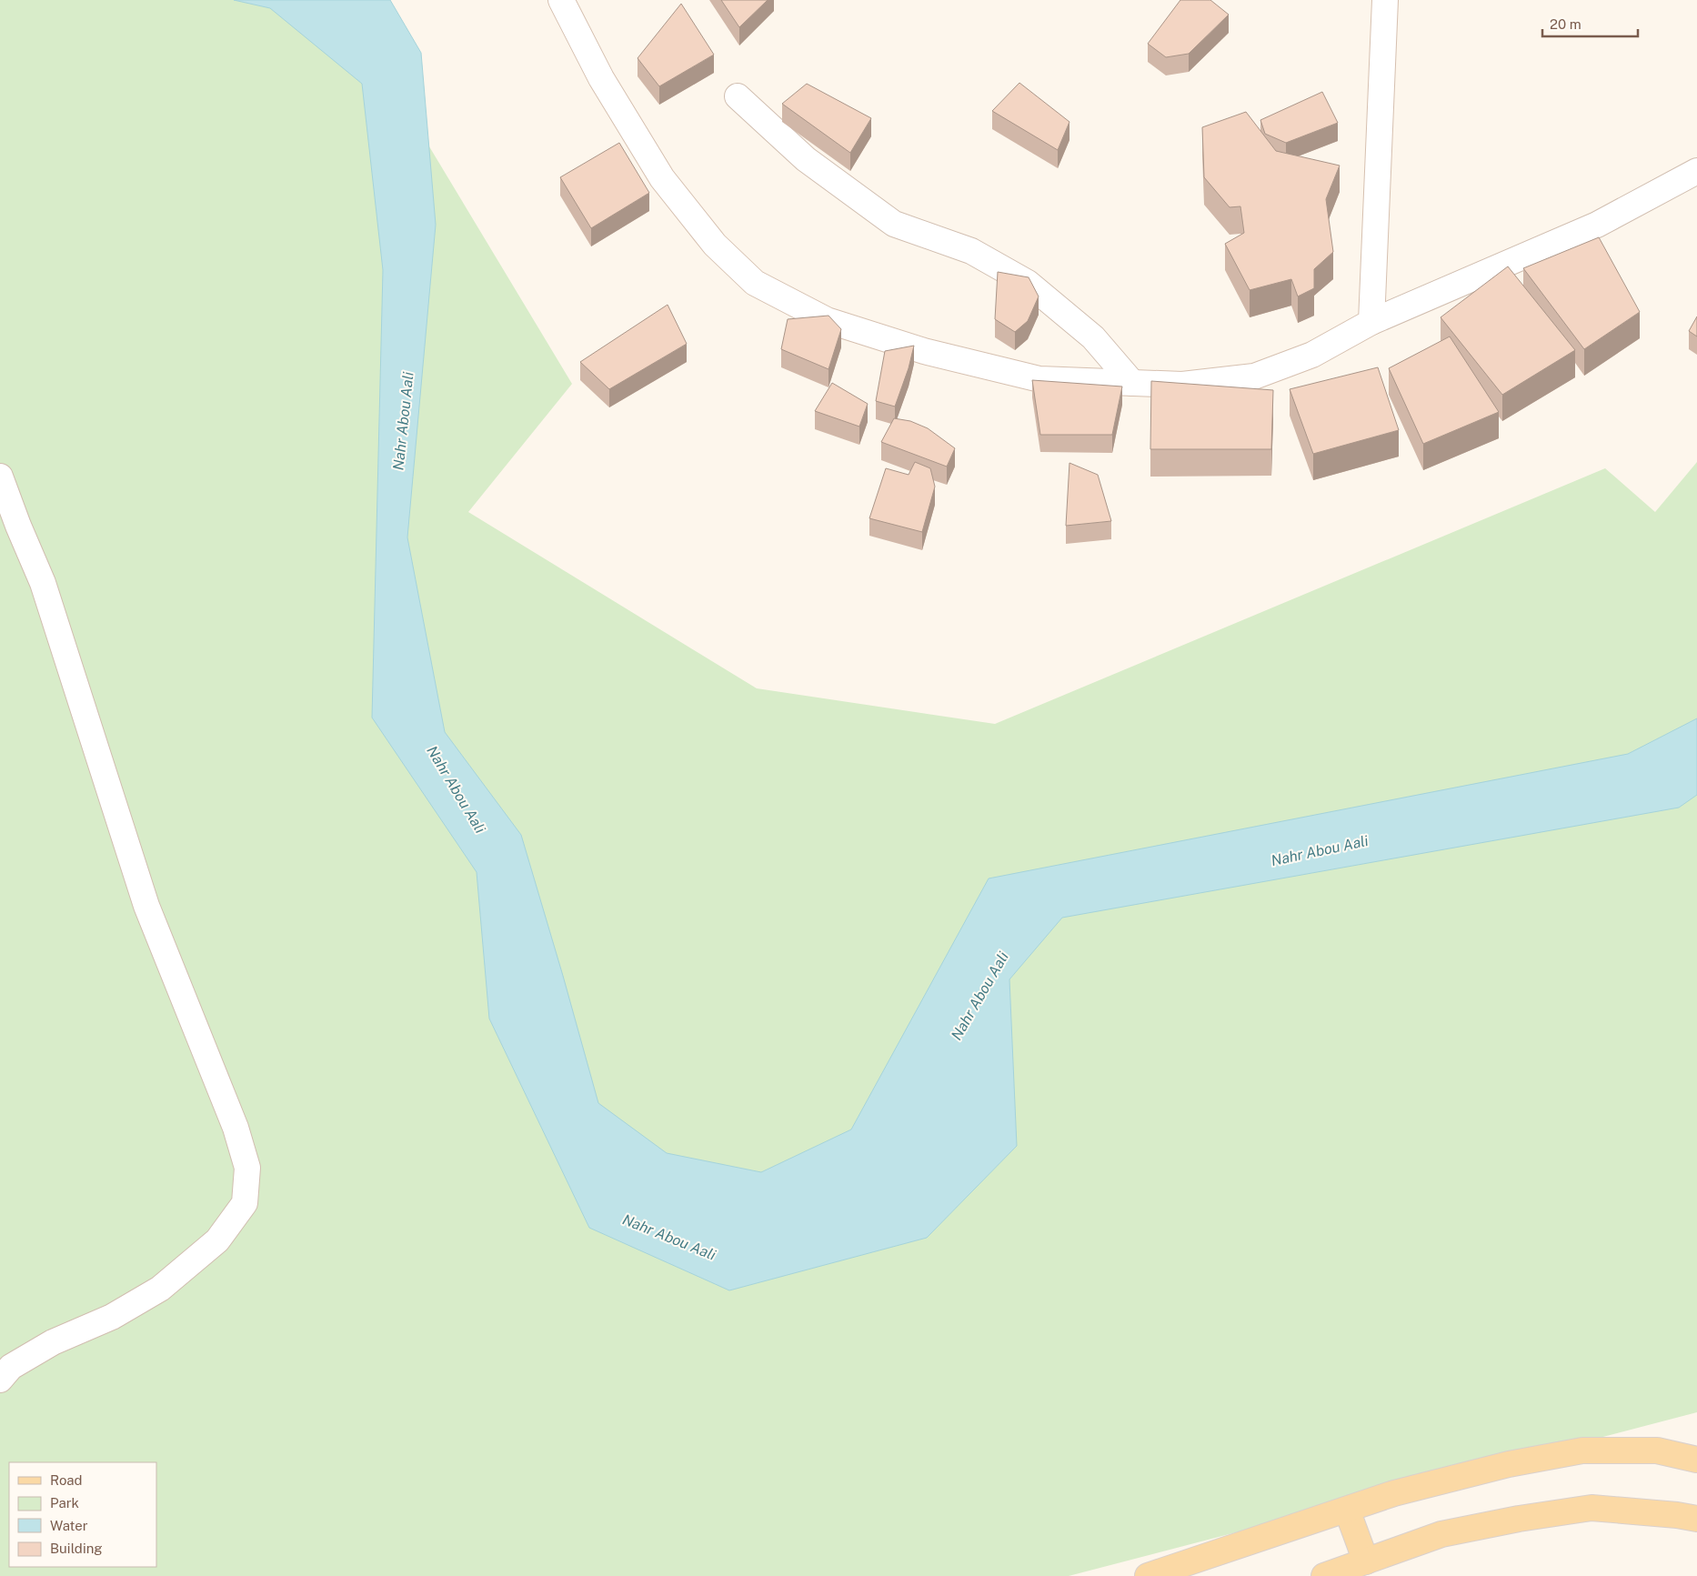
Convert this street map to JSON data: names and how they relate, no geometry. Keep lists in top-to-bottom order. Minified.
{"water":["Nahr Abou Aali"],"legend":["Road","Park","Water","Building"],"scale_bar":"20 m"}
